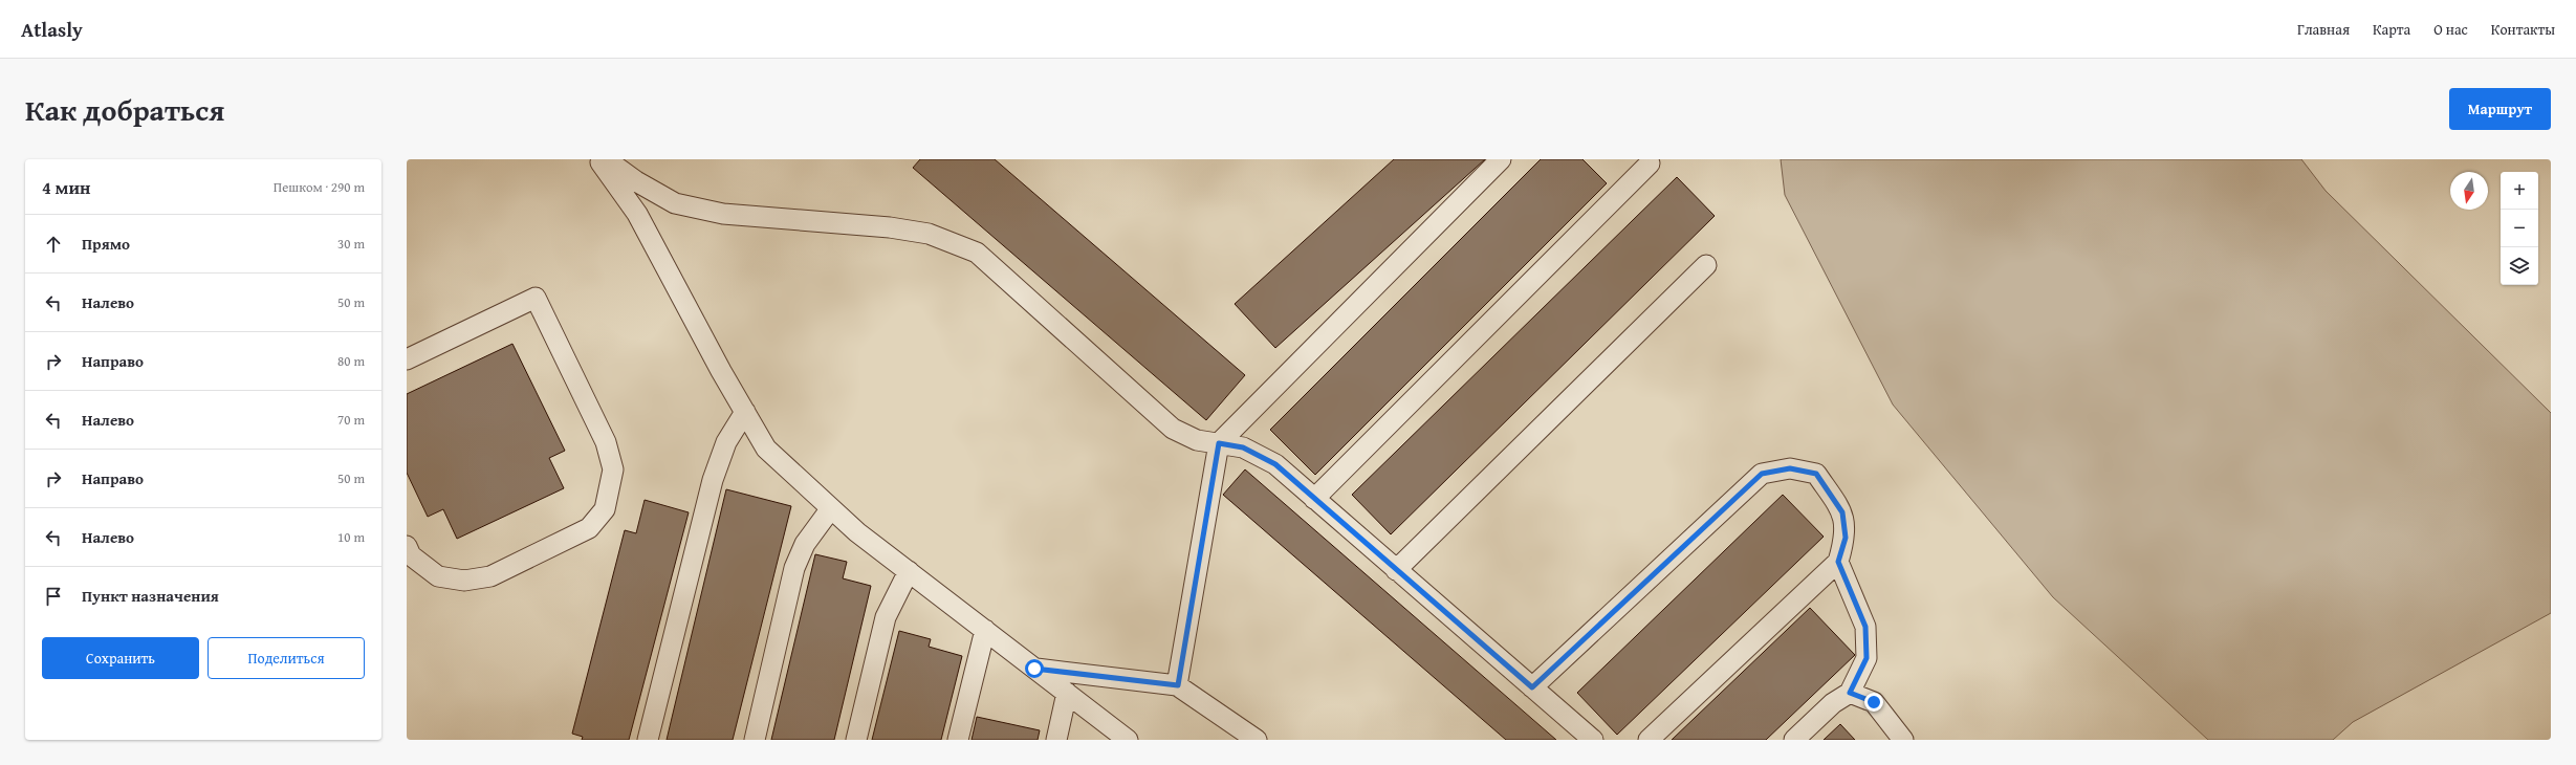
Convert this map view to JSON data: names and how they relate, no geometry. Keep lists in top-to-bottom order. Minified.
{"north":"bottom","page":{"header":"Atlasly","nav":["Главная","Карта","О нас","Контакты"],"title":"Как добраться","buttons":["Маршрут",["Сохранить","Поделиться"]],"heading":["4 мин","Пешком · 290 m"],"map_buttons":["+","−"],"list":[["Прямо","30 m"],["Налево","50 m"],["Направо","80 m"],["Налево","70 m"],["Направо","50 m"],["Налево","10 m"],"Пункт назначения"]}}
